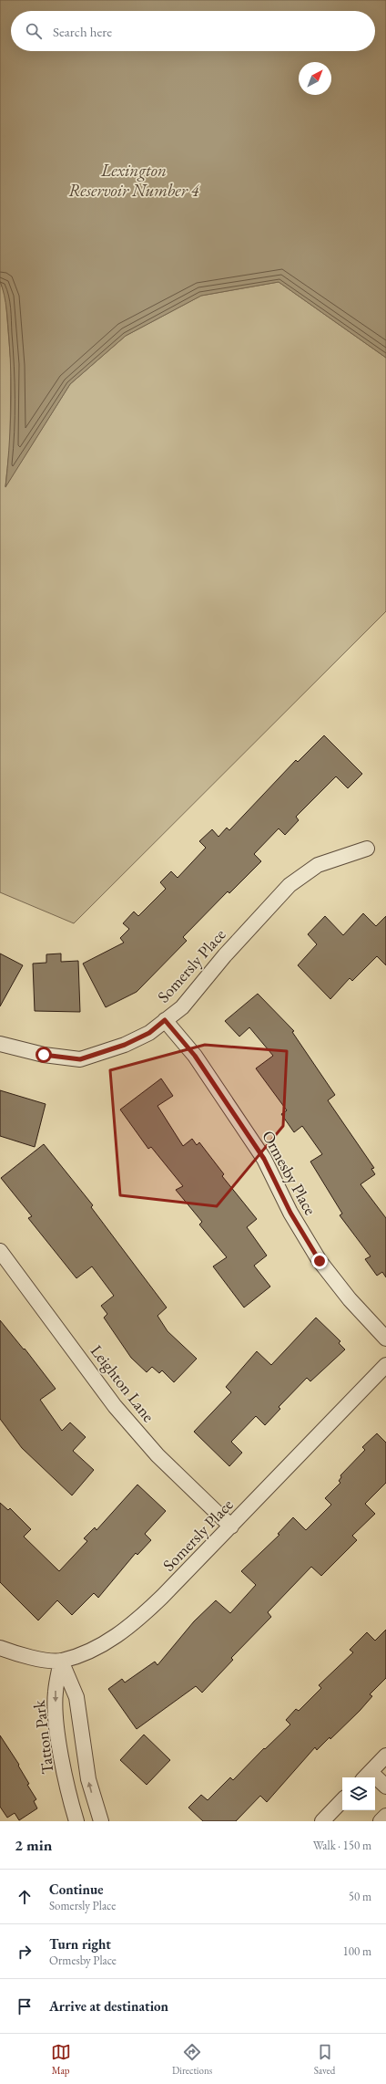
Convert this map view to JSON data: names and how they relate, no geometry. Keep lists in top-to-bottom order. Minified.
{"streets":{"street":["Somersly Place","Ormesby Place","Leighton Lane","Tatton Park"]},"crossings":[["Somersly Place","Ormesby Place"],["Somersly Place","Leighton Lane"],["Somersly Place","Tatton Park"]],"water":["Lexington Reservoir Number 4"],"north":"top right","page":{"search":"Search here","heading":["2 min","Walk · 150 m"],"list":[["Continue","Somersly Place","50 m"],["Turn right","Ormesby Place","100 m"],"Arrive at destination"],"nav":["Map","Directions","Saved"]}}
